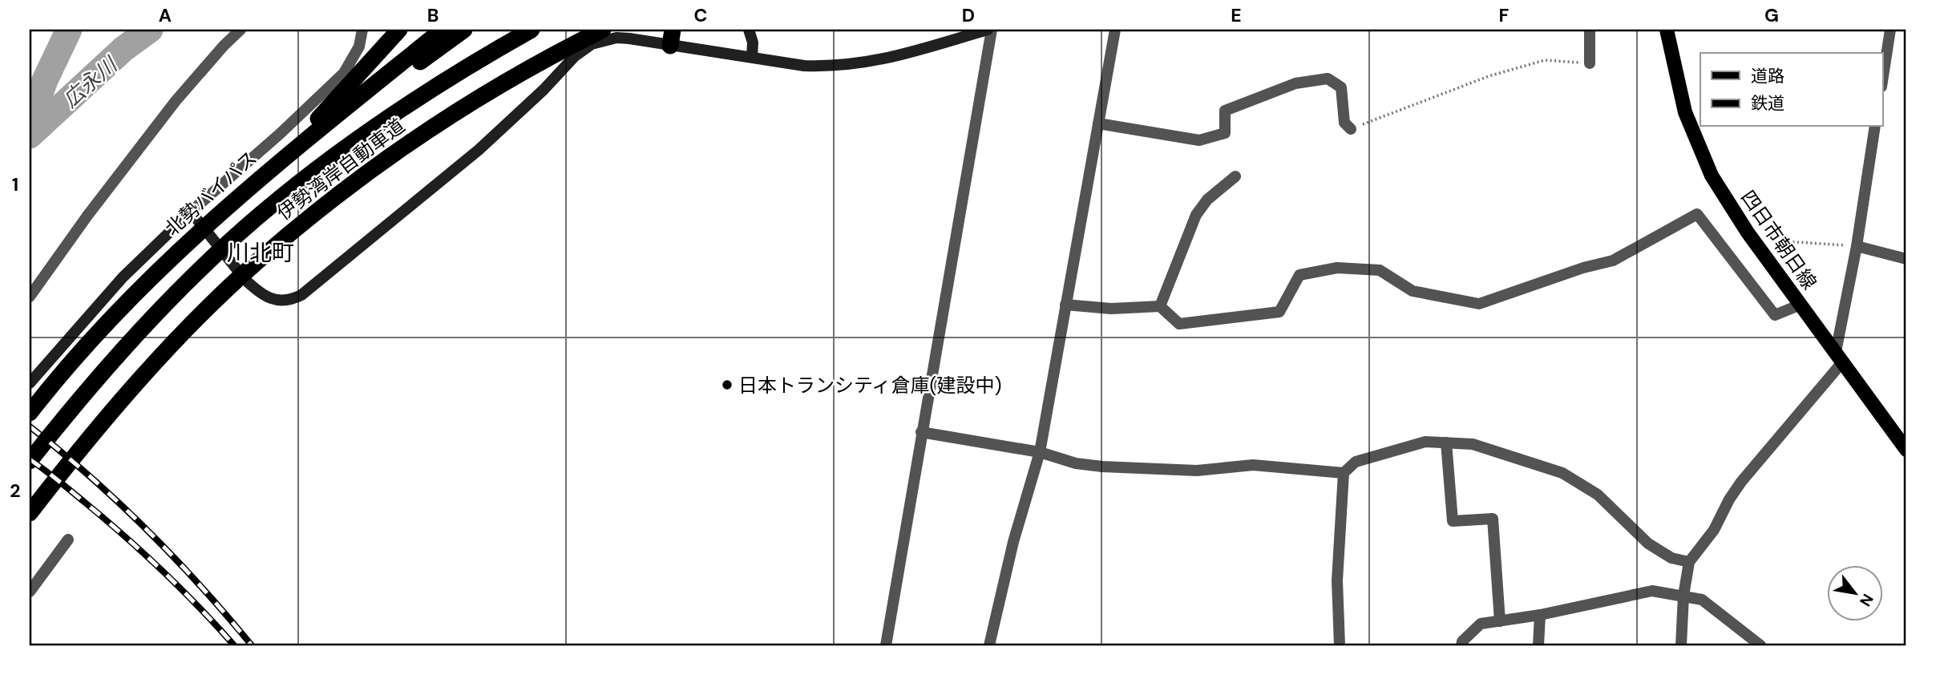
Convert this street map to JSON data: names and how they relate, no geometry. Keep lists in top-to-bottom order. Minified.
{"streets":{"highway":["伊勢湾岸自動車道","北勢バイパス"],"main road":["四日市朝日線"]},"districts":["川北町"],"water":["広永川"],"places":["日本トランシティ倉庫(建設中)"],"legend":["道路","鉄道"],"north":"bottom right","grid":{"columns":["A","B","C","D","E","F","G"],"rows":["1","2"]}}
